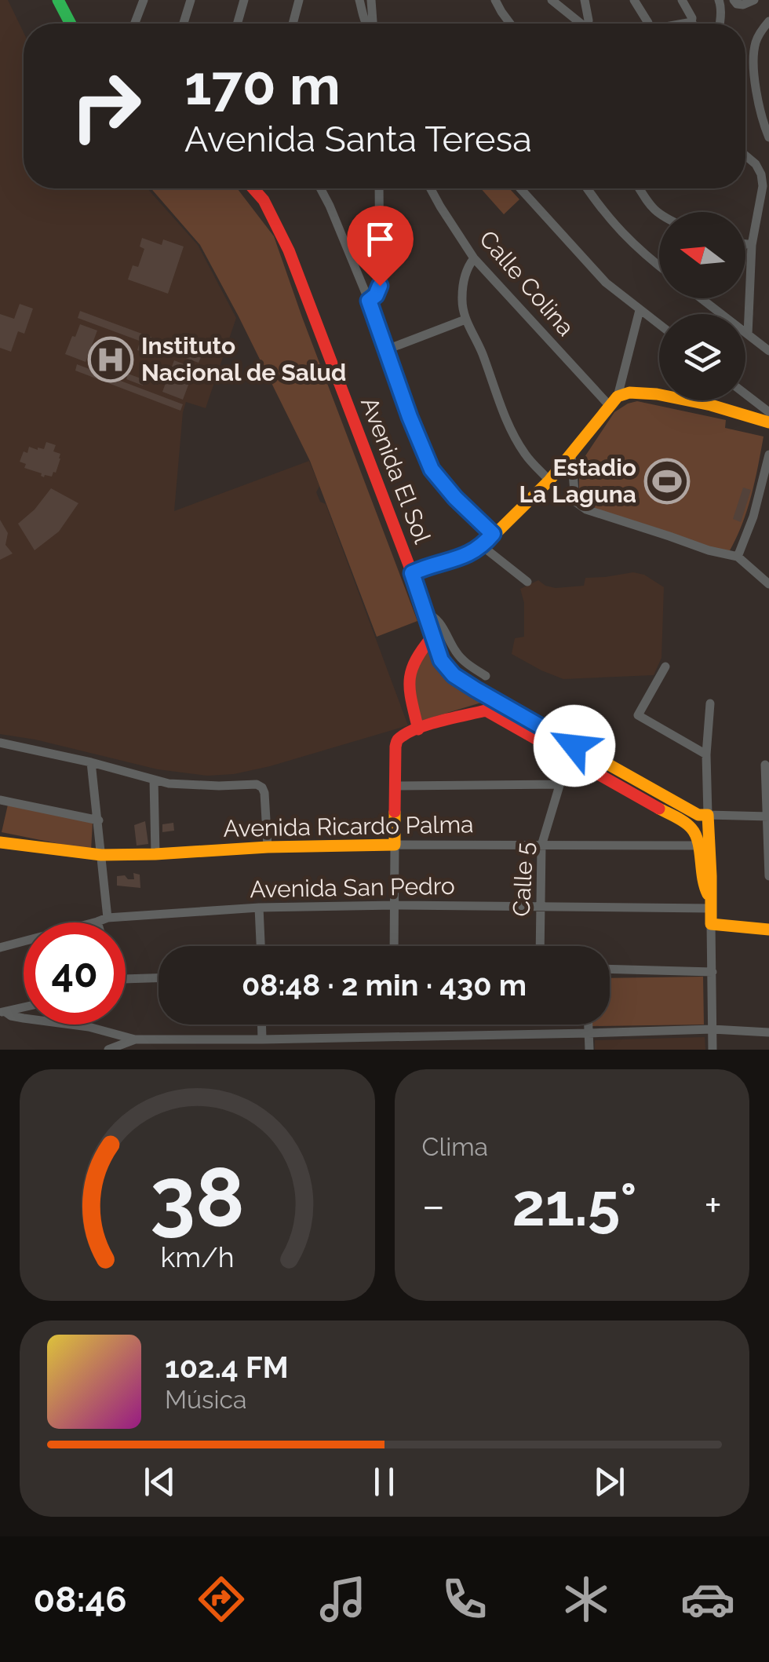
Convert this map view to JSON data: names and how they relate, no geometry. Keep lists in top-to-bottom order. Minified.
{"streets":{"street":["Calle Colina","Avenida El Sol","Avenida Ricardo Palma","Calle 5","Avenida San Pedro"]},"crossings":[["Avenida Ricardo Palma","Calle 5"],["Calle 5","Avenida San Pedro"]],"places":{"hospital":["Instituto Nacional de Salud"],"sports":["Estadio La Laguna"]},"north":"left","page":{"turn":["170 m","Avenida Santa Teresa"],"limit":"40","trip":"08:48 · 2 min · 430 m","tile":"Clima","heat":["−","21.5°","+"],"song":["102.4 FM","Música"],"tabs":"08:46","gauge":["38","km/h"]}}
